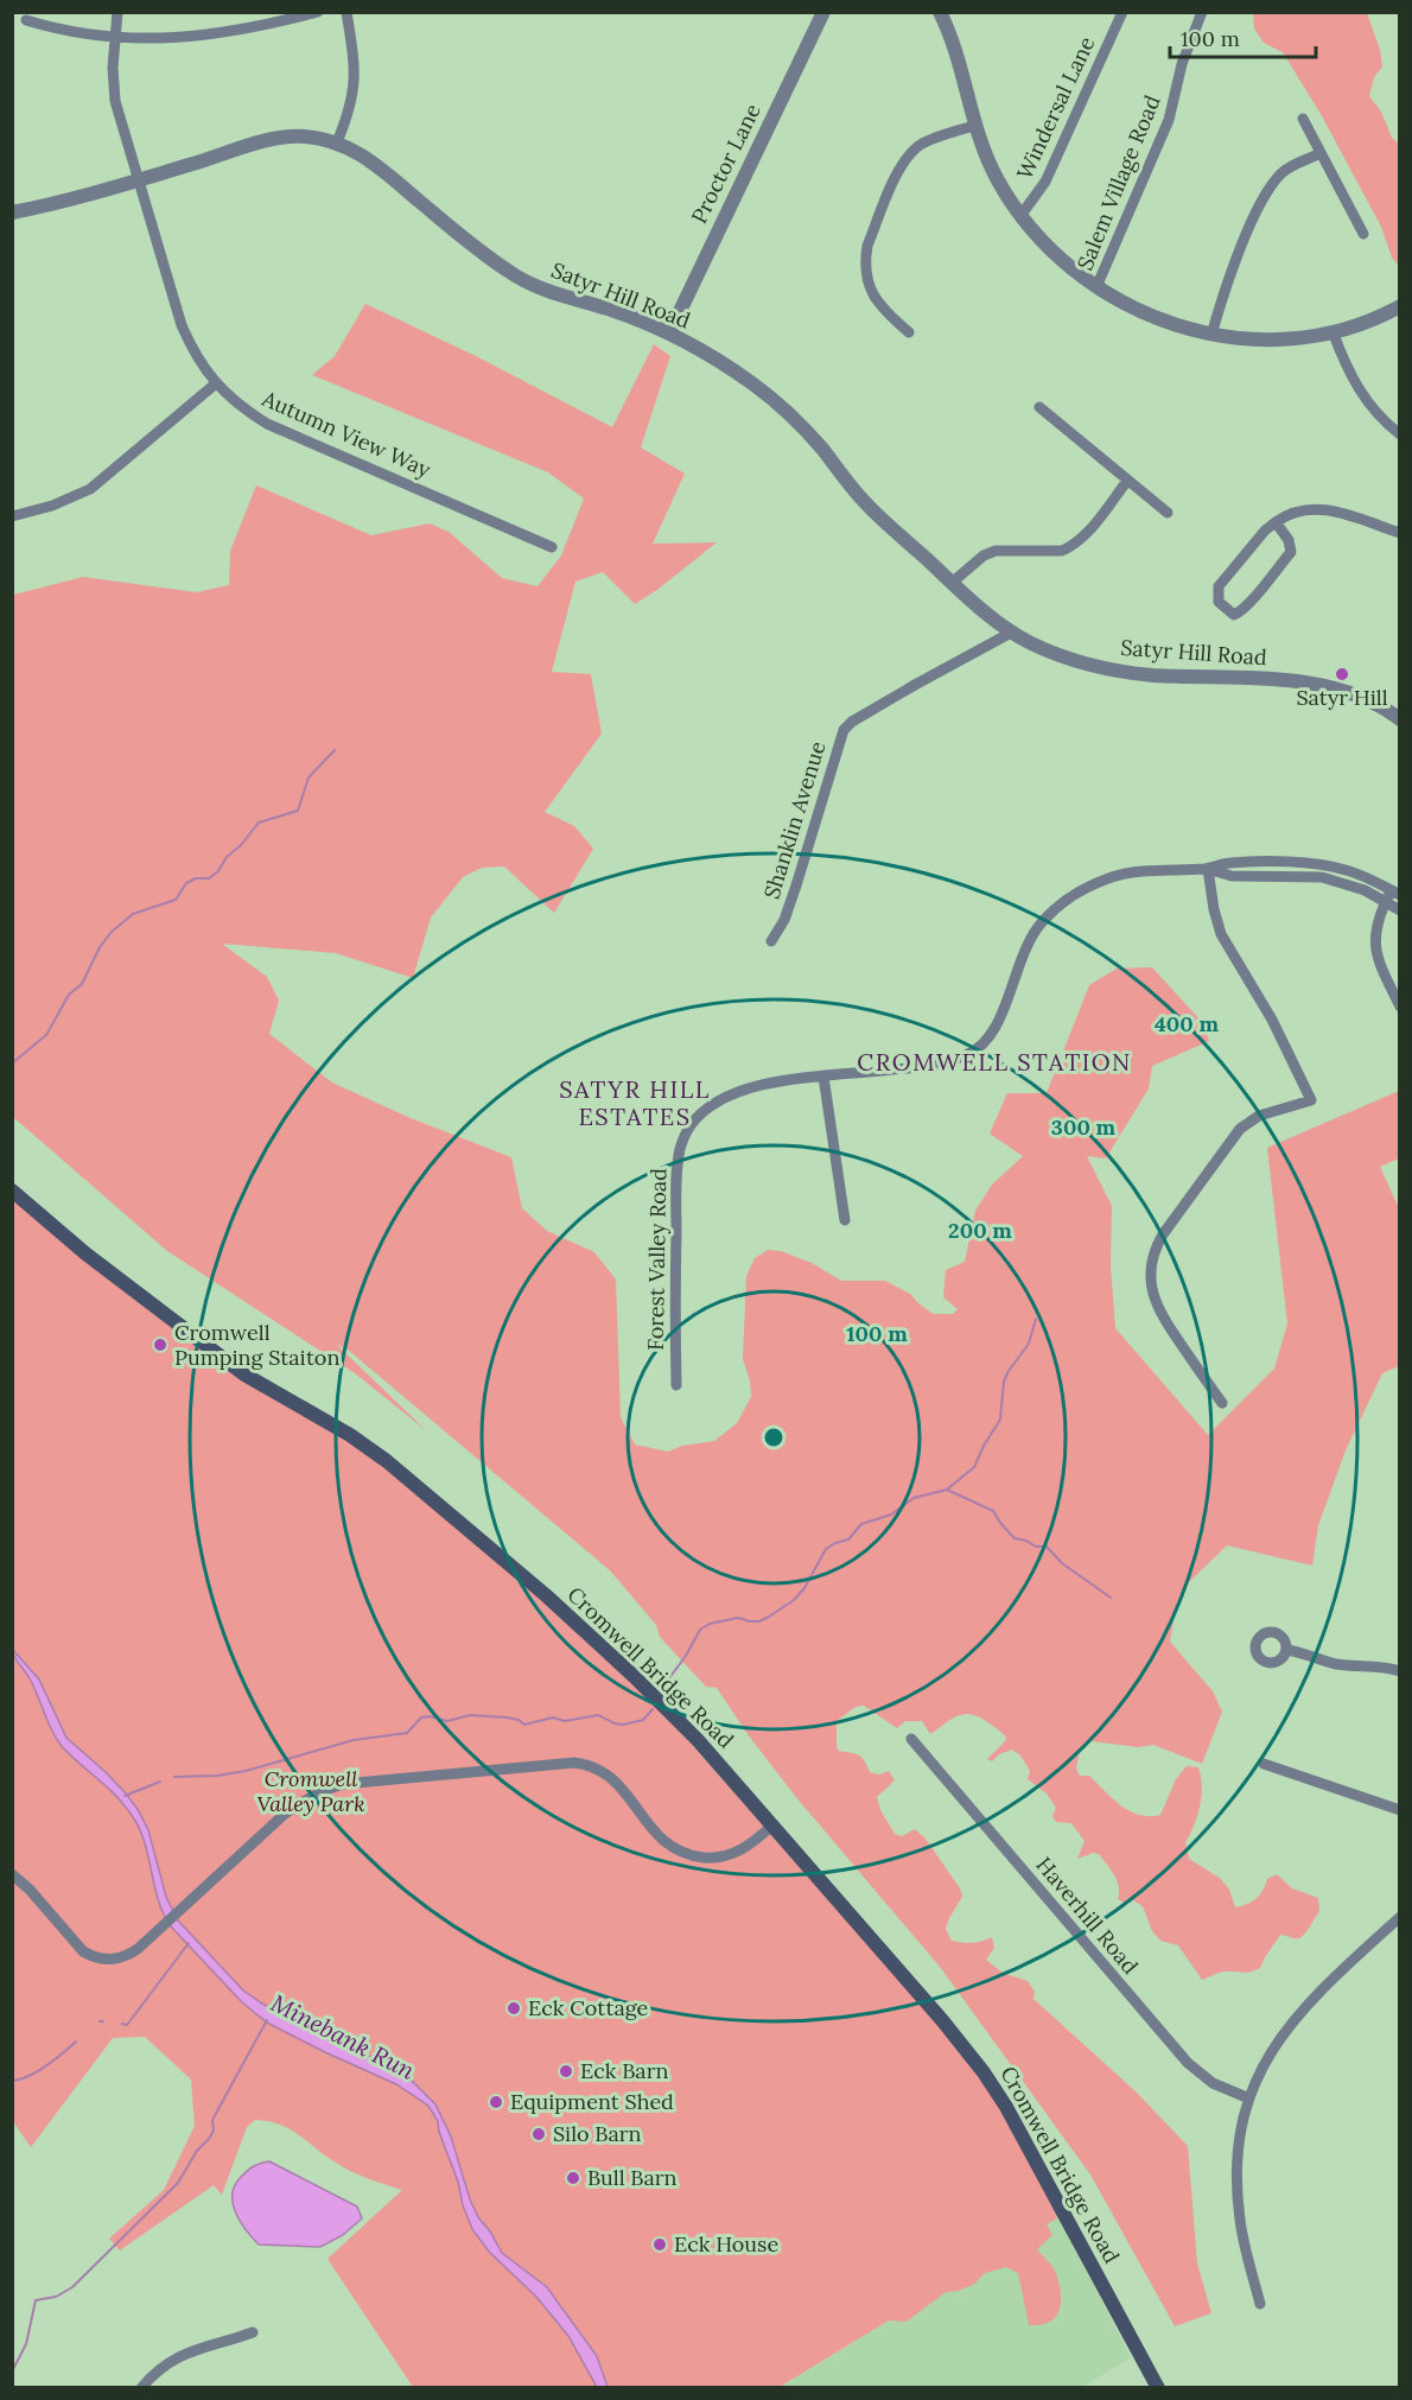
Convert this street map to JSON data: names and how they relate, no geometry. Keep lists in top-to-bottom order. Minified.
{"streets":{"main road":["Cromwell Bridge Road"],"street":["Windersal Lane","Proctor Lane","Salem Village Road","Satyr Hill Road","Autumn View Way","Shanklin Avenue","Forest Valley Road","Haverhill Road"]},"crossings":[["Proctor Lane","Satyr Hill Road"],["Satyr Hill Road","Autumn View Way"],["Satyr Hill Road","Shanklin Avenue"]],"districts":["CROMWELL STATION","SATYR HILL ESTATES"],"water":["Minebank Run"],"parks":["Cromwell Valley Park"],"places":["Satyr Hill","Cromwell Pumping Staiton","Eck Cottage","Eck Barn","Equipment Shed","Silo Barn","Bull Barn","Eck House"],"scale_bar":"100 m","rings":["400 m","300 m","200 m","100 m"]}
